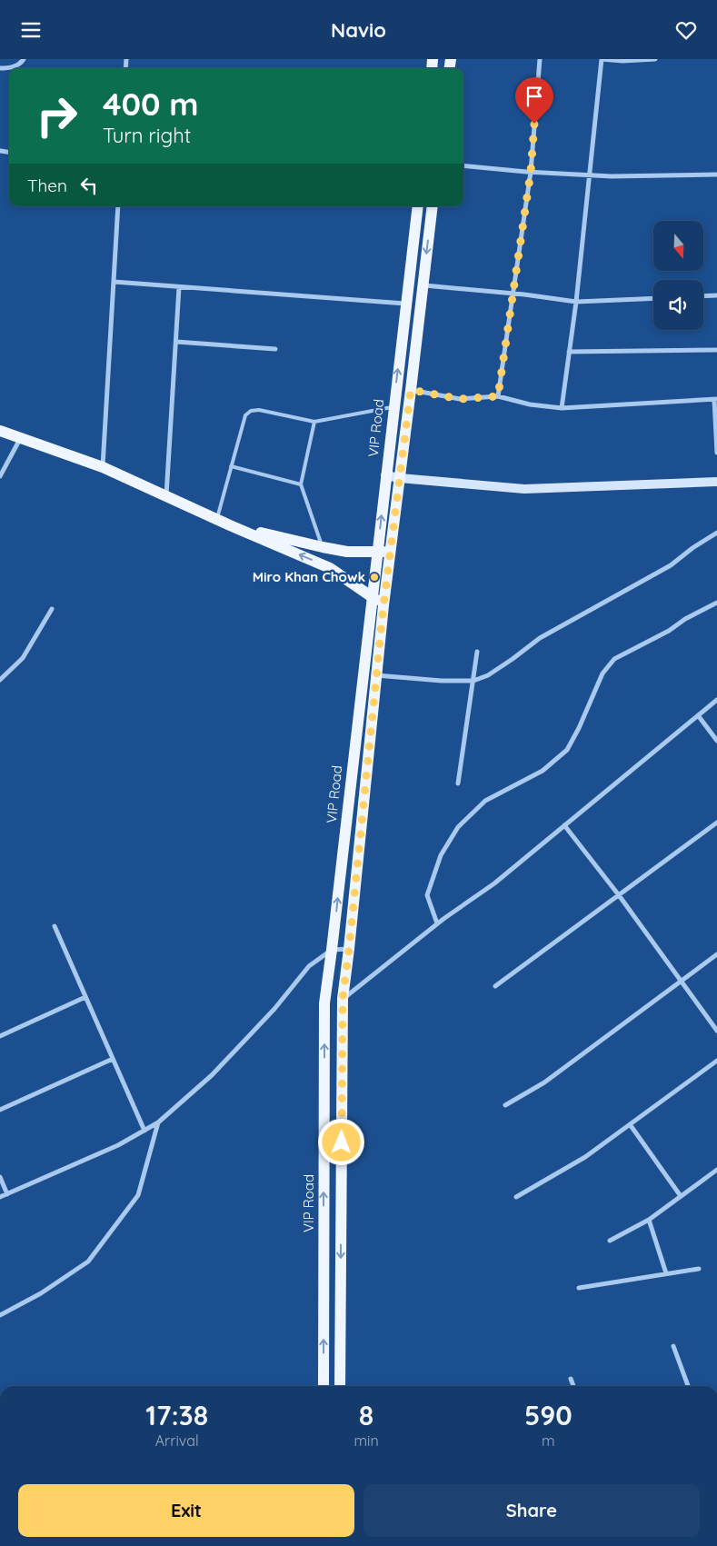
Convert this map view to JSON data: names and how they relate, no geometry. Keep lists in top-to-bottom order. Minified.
{"streets":{"main road":["VIP Road"]},"places":["Miro Khan Chowk"],"north":"bottom","page":{"header":"Navio","turn":["400 m","Turn right"],"then":"Then","eta":["17:38","Arrival","8","min","590","m"],"buttons":["Exit","Share"]}}
